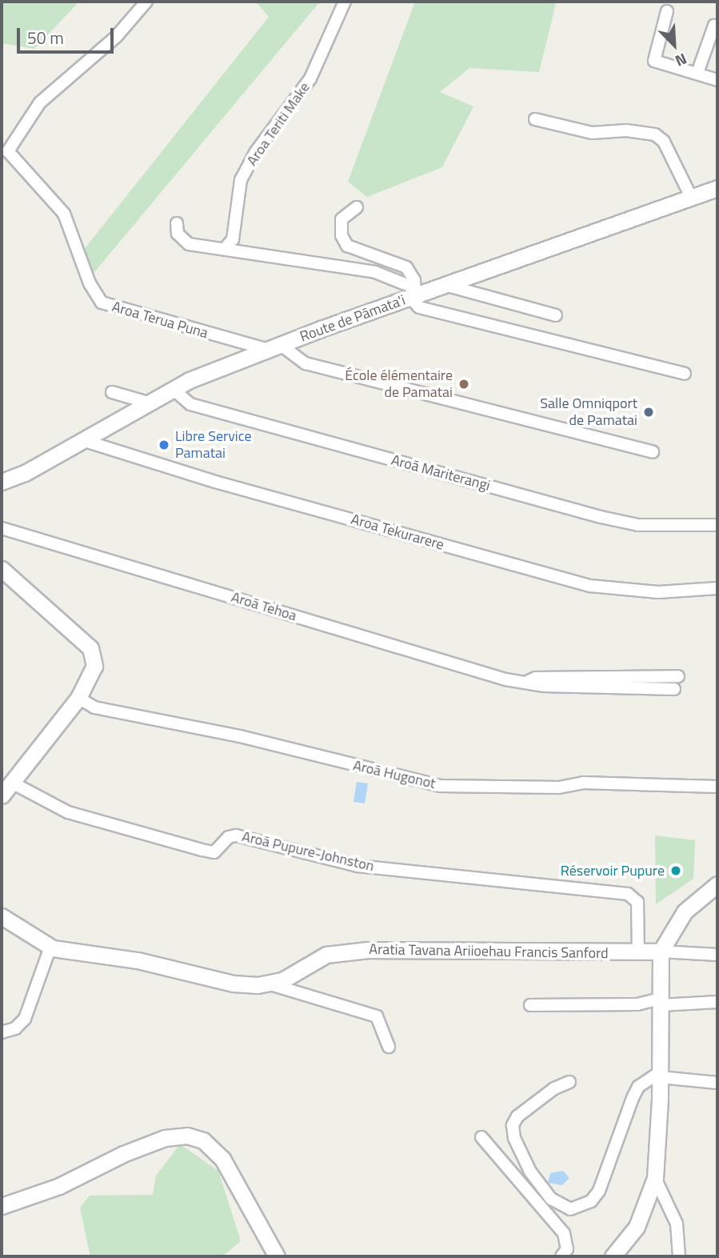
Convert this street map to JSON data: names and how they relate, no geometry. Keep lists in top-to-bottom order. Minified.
{"streets":{"street":["Aroa Teriti Make","Route de Pāmata'i","Aroa Terua Puna","Aroā Mariterangi","Aroa Tekurarere","Aroā Tehoa","Aroā Hugonot","Aroā Pupure-Johnston","Aratia Tavana Ariioehau Francis Sanford"]},"crossings":[["Route de Pāmata'i","Aroa Terua Puna"],["Route de Pāmata'i","Aroā Mariterangi"],["Route de Pāmata'i","Aroa Tekurarere"],["Aroā Pupure-Johnston","Aratia Tavana Ariioehau Francis Sanford"]],"places":["École élémentaire de Pamatai","Salle Omniqport de Pamatai","Libre Service Pamatai","Réservoir Pupure"],"scale_bar":"50 m","north":"bottom right"}
